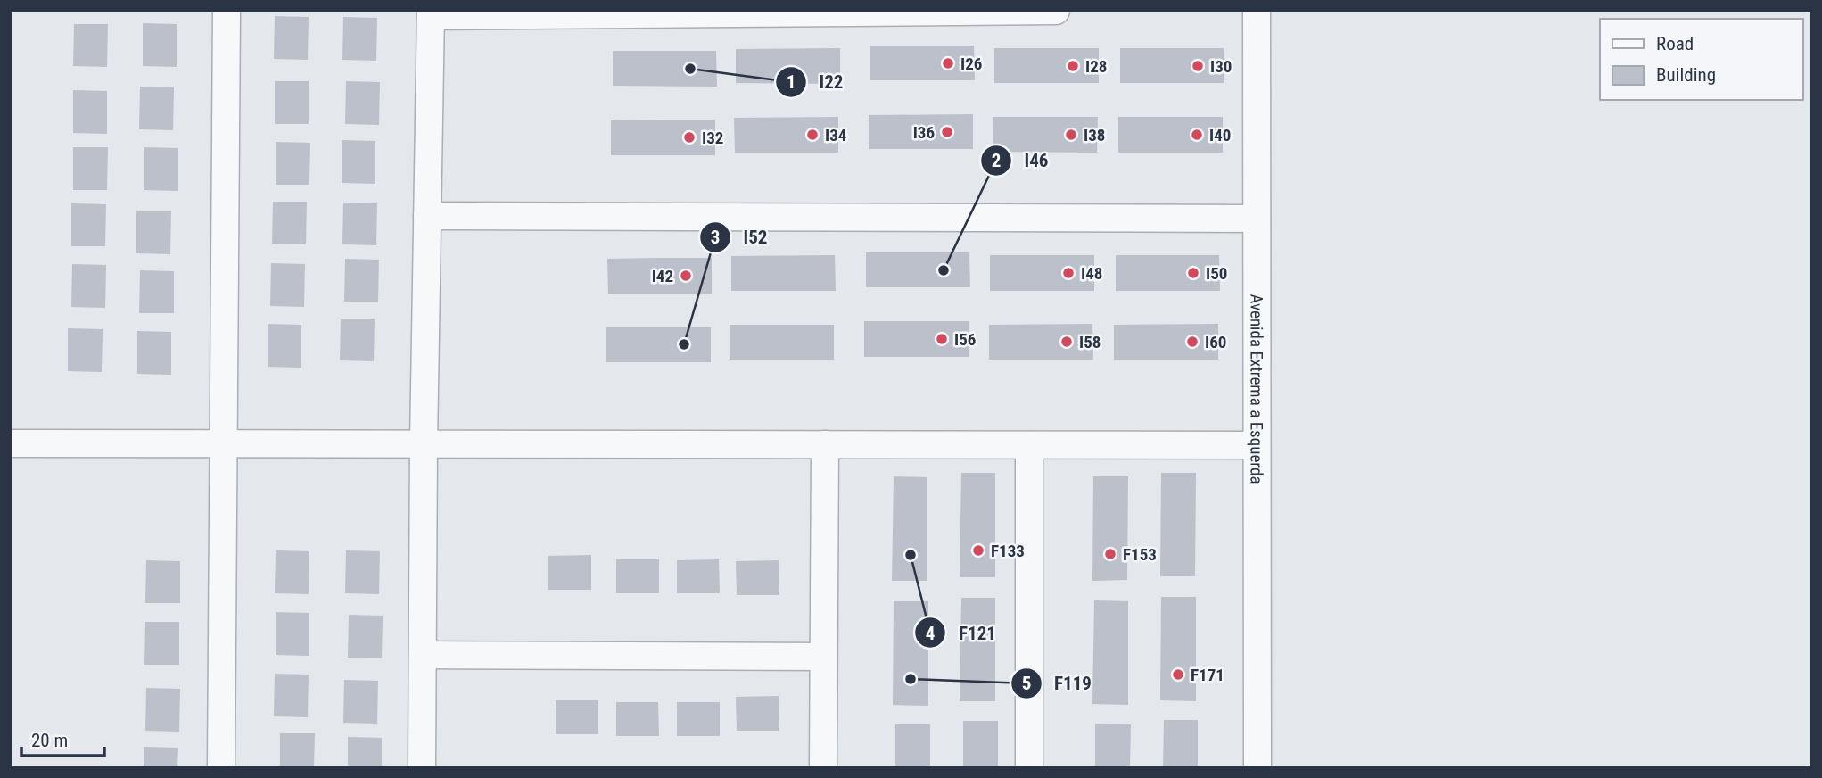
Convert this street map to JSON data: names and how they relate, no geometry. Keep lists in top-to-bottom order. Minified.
{"streets":{"street":["Avenida Extrema a Esquerda"]},"places":["I26","I28","I30","I22","I36","I34","I38","I40","I32","I46","I48","I50","I42","I56","I58","I60","I52","F133","F153","F121","F171","F119"],"legend":["Road","Building"],"scale_bar":"20 m"}
